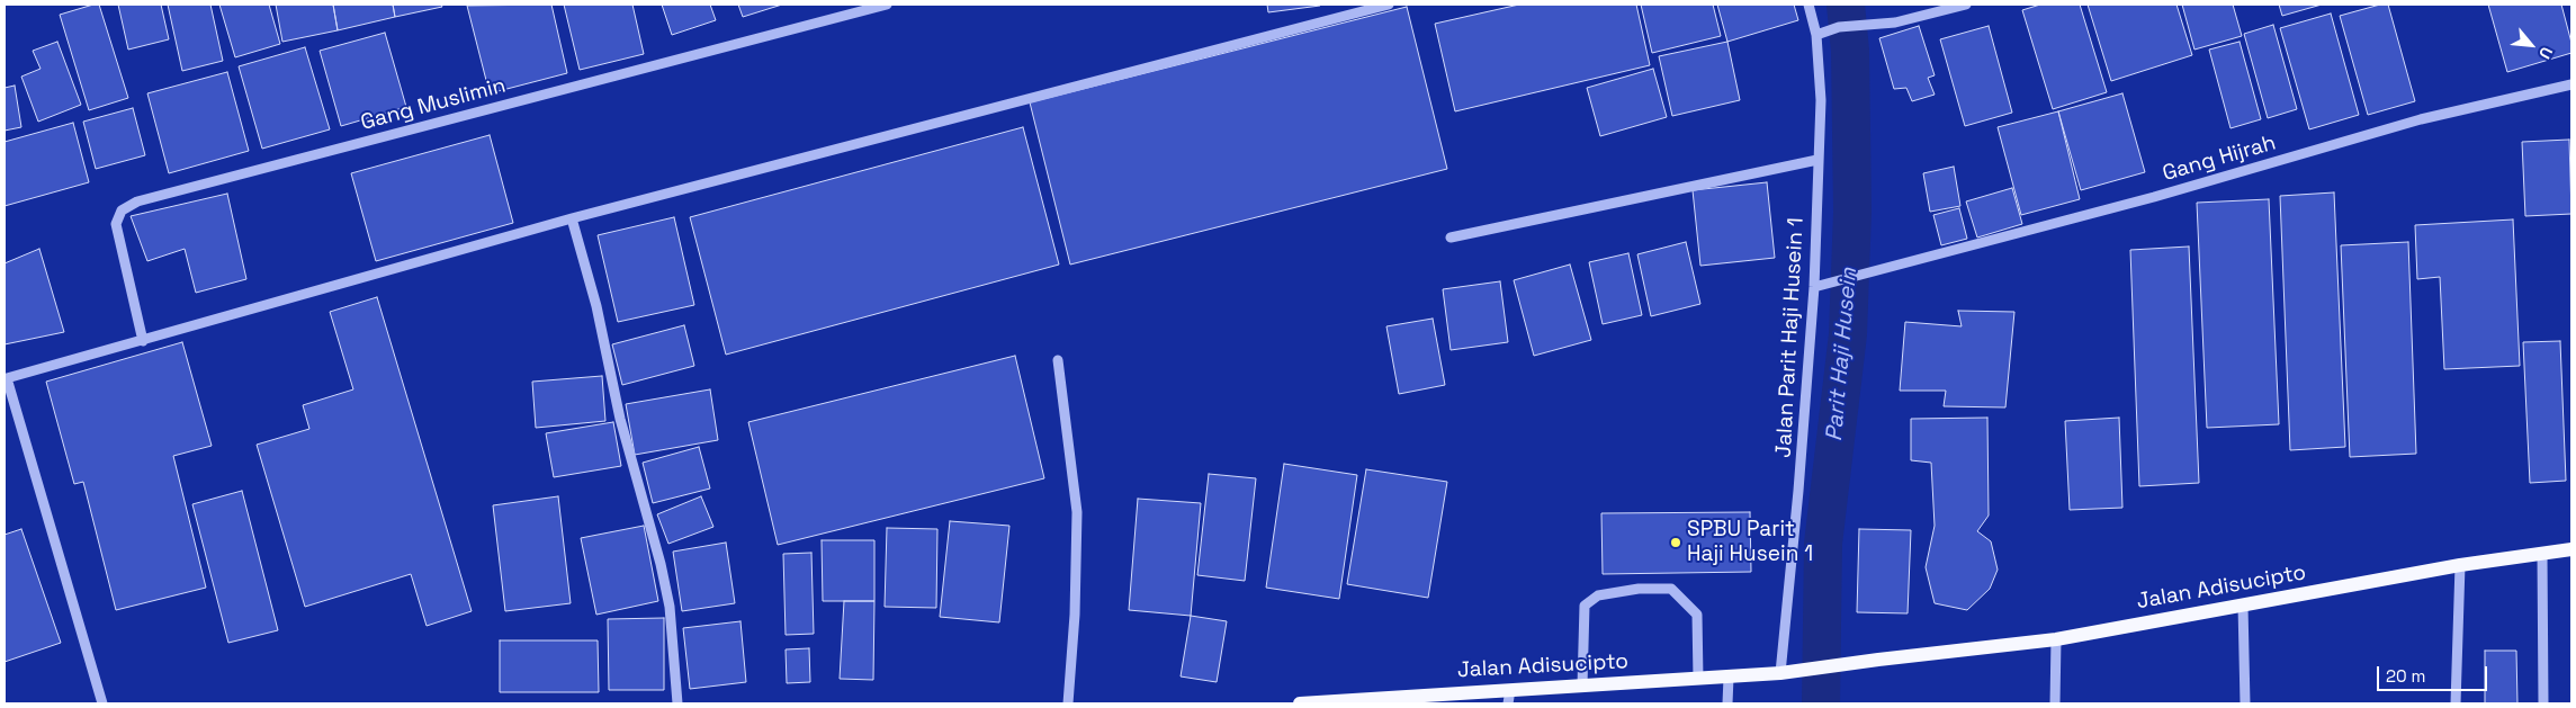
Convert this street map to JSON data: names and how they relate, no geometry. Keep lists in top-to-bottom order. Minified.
{"streets":{"main road":["Jalan Adisucipto"],"street":["Gang Muslimin","Gang Hijrah","Jalan Parit Haji Husein 1"]},"crossings":[["Gang Hijrah","Jalan Parit Haji Husein 1"],["Jalan Parit Haji Husein 1","Jalan Adisucipto"]],"water":["Parit Haji Husein"],"places":["SPBU Parit Haji Husein 1"],"scale_bar":"20 m","north":"bottom right"}
